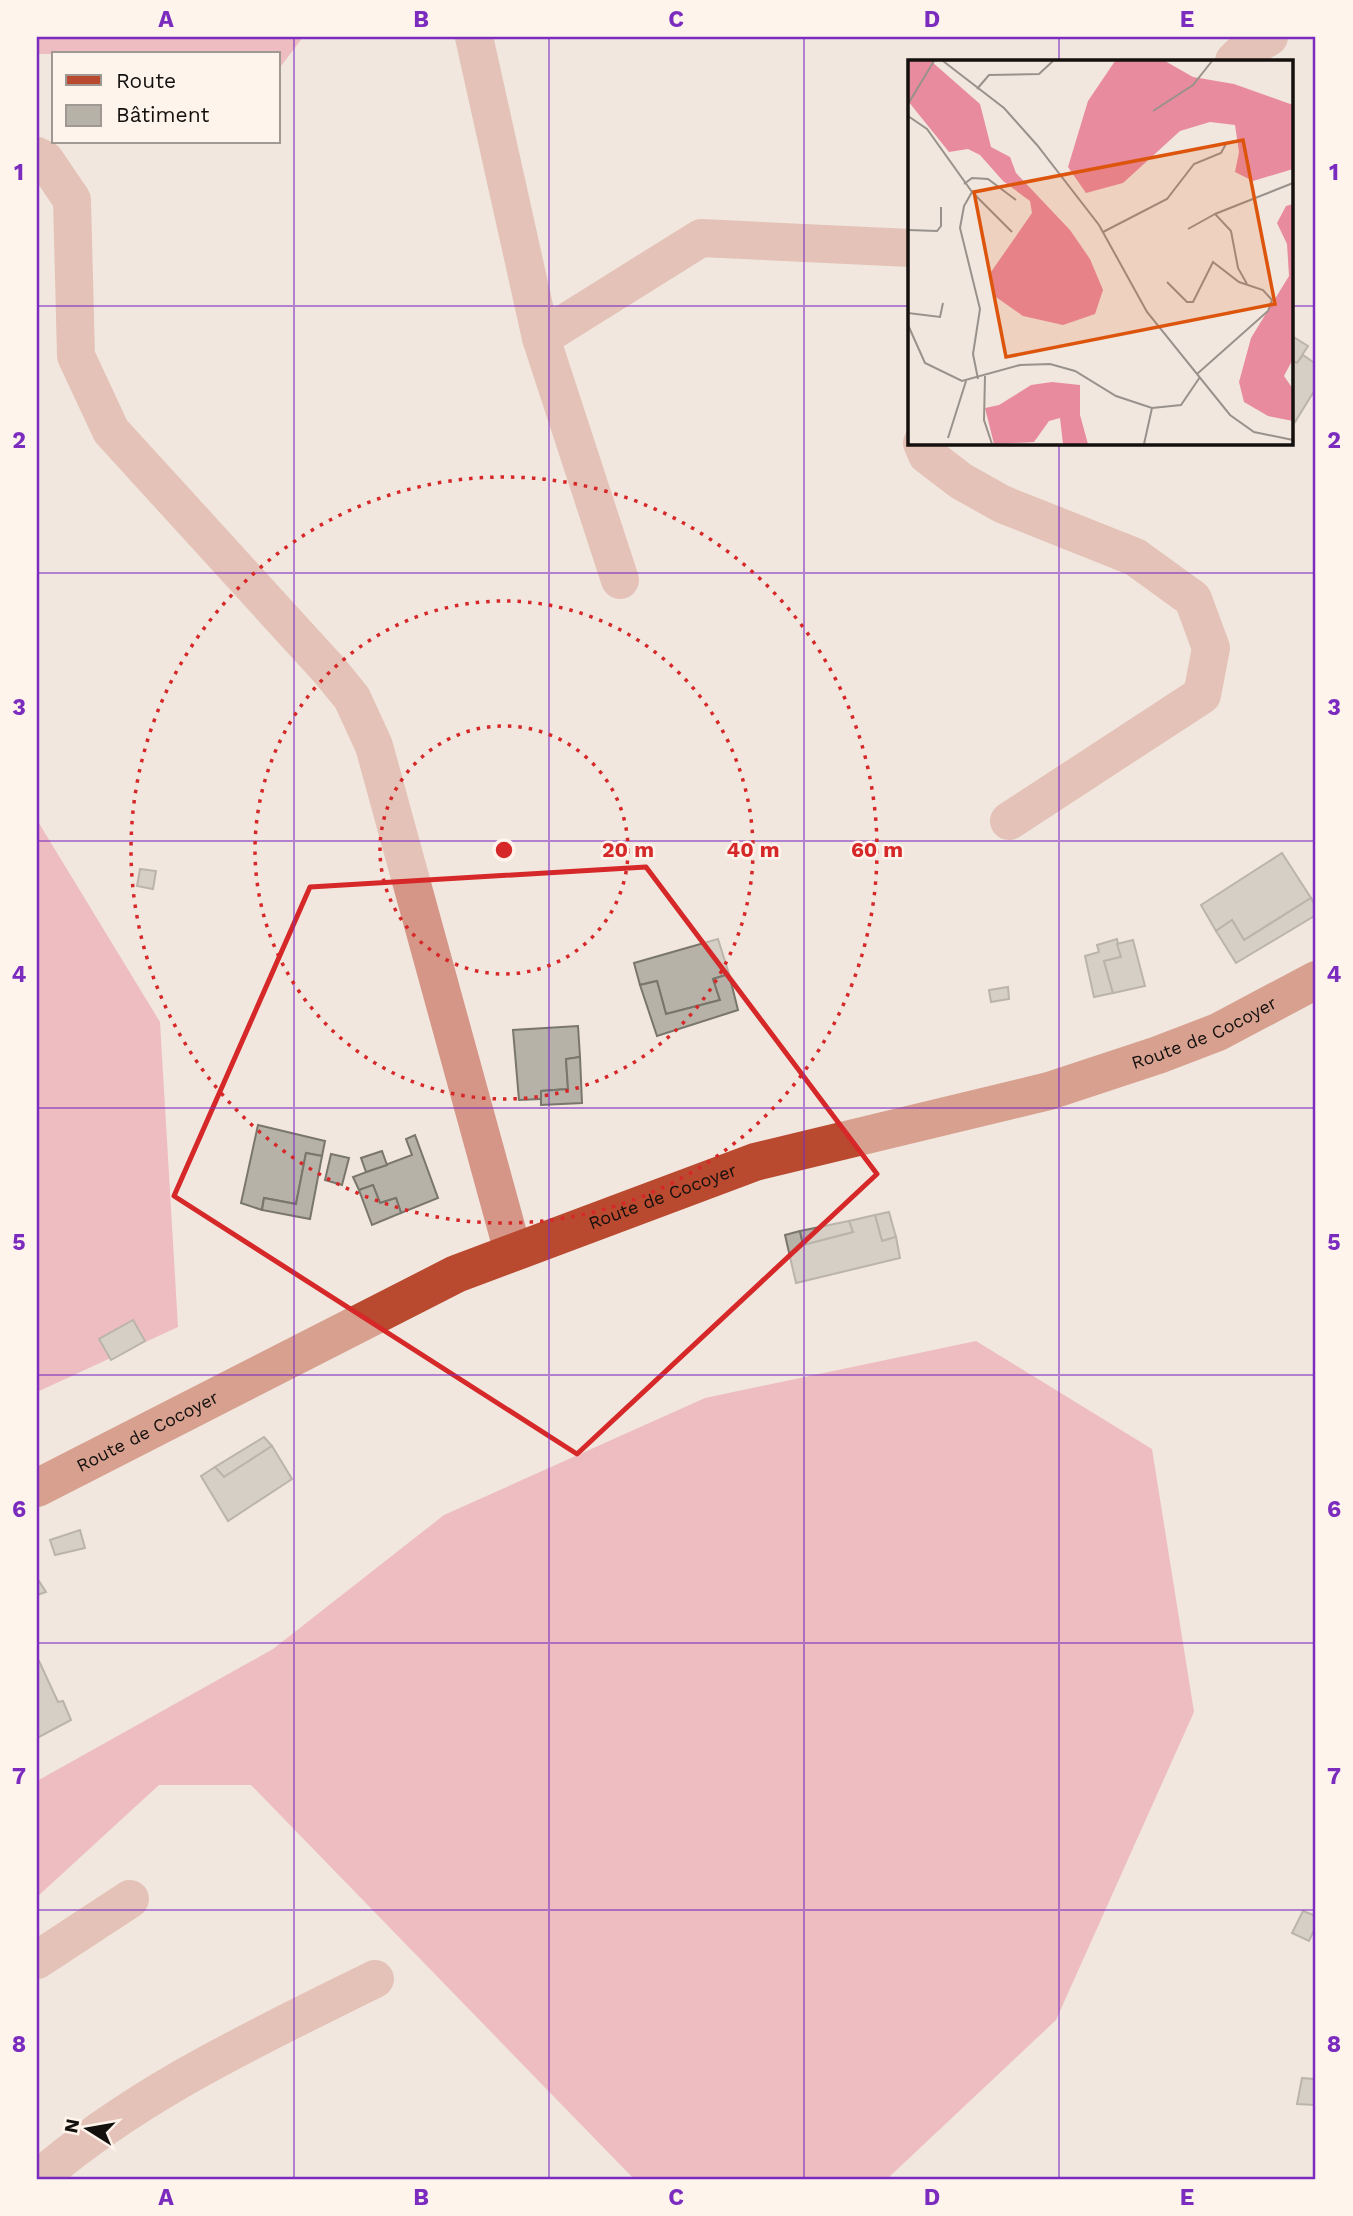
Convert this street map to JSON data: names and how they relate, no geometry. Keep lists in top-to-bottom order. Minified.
{"streets":{"main road":["Route de Cocoyer"]},"legend":["Route","Bâtiment"],"north":"left","grid":{"columns":["A","B","C","D","E"],"rows":["1","2","3","4","5","6","7","8"]},"rings":["20 m","40 m","60 m"]}
